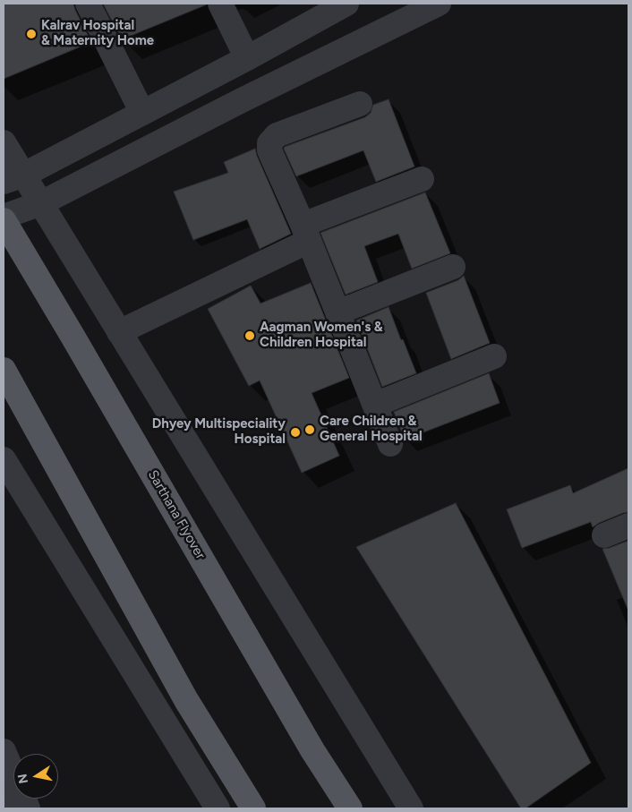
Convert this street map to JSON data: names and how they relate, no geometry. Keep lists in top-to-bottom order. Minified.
{"streets":{"main road":["Sarthana Flyover"]},"places":["Kalrav Hospital & Maternity Home","Aagman Women's & Children Hospital","Care Children & General Hospital","Dhyey Multispeciality Hospital"],"north":"left"}
